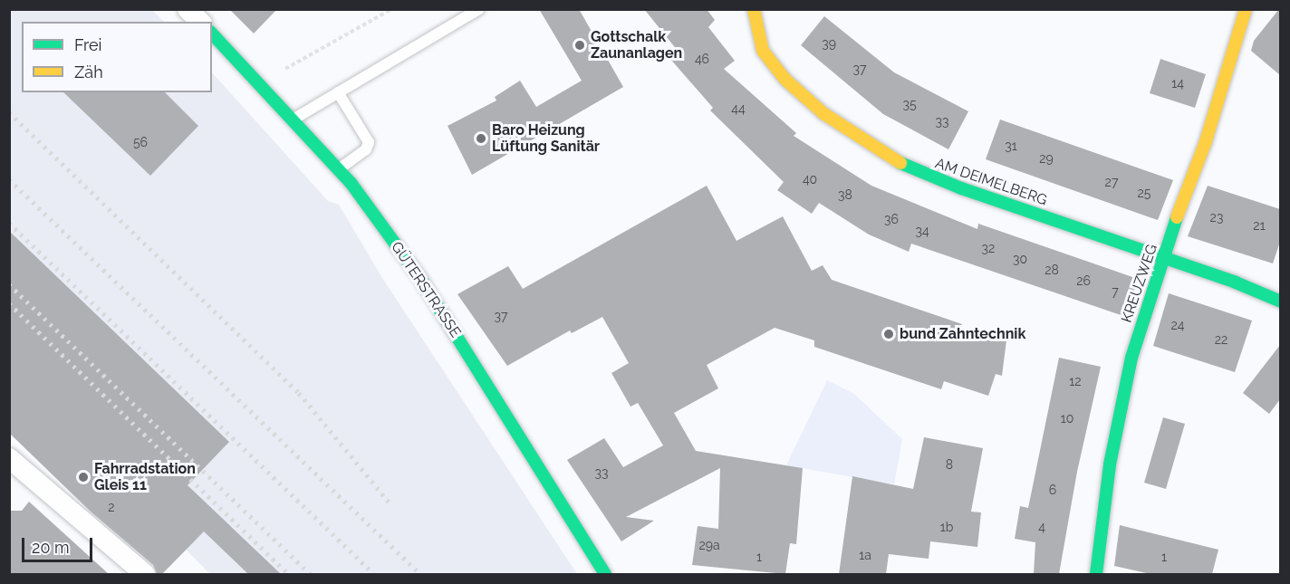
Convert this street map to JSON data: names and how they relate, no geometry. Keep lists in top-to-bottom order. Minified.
{"streets":{"street":["AM DEIMELBERG","KREUZWEG","GÜTERSTRASSE"]},"crossings":[["AM DEIMELBERG","KREUZWEG"]],"places":["Gottschalk Zaunanlagen","Baro Heizung Lüftung Sanitär","bund Zahntechnik","Fahrradstation Gleis 11"],"house_numbers":["39","46","37","14","35","44","33","56","31","29","40","27","25","38","23","36","21","34","32","30","28","26","7","37","24","22","12","10","8","33","6","2","1b","4","29a","1a","1","1"],"legend":["Frei","Zäh"],"scale_bar":"20 m"}
